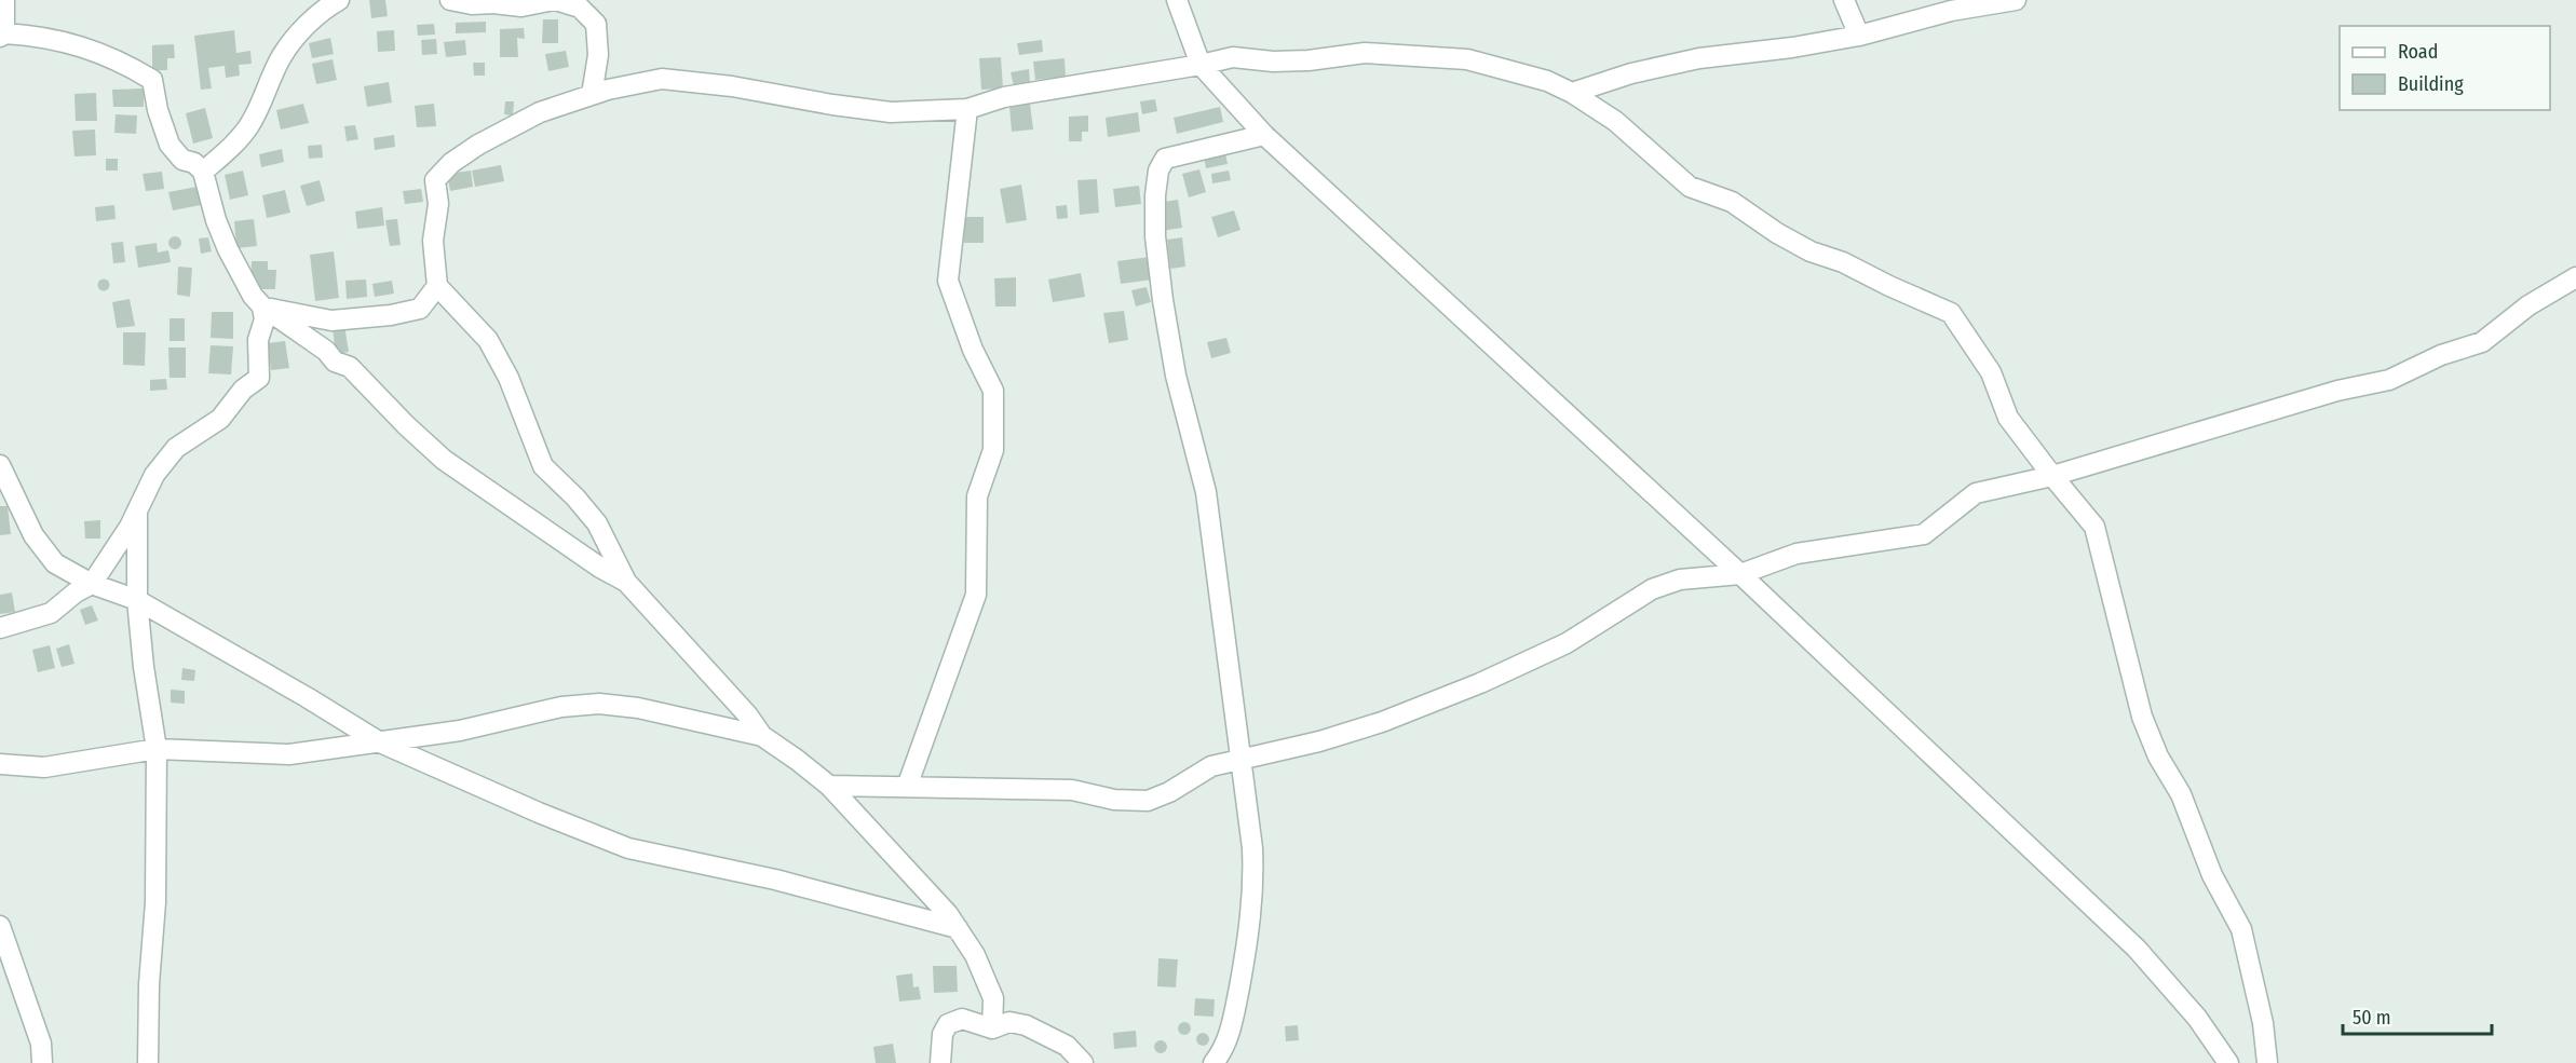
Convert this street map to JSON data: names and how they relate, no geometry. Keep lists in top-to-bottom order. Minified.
{"legend":["Road","Building"],"scale_bar":"50 m"}
